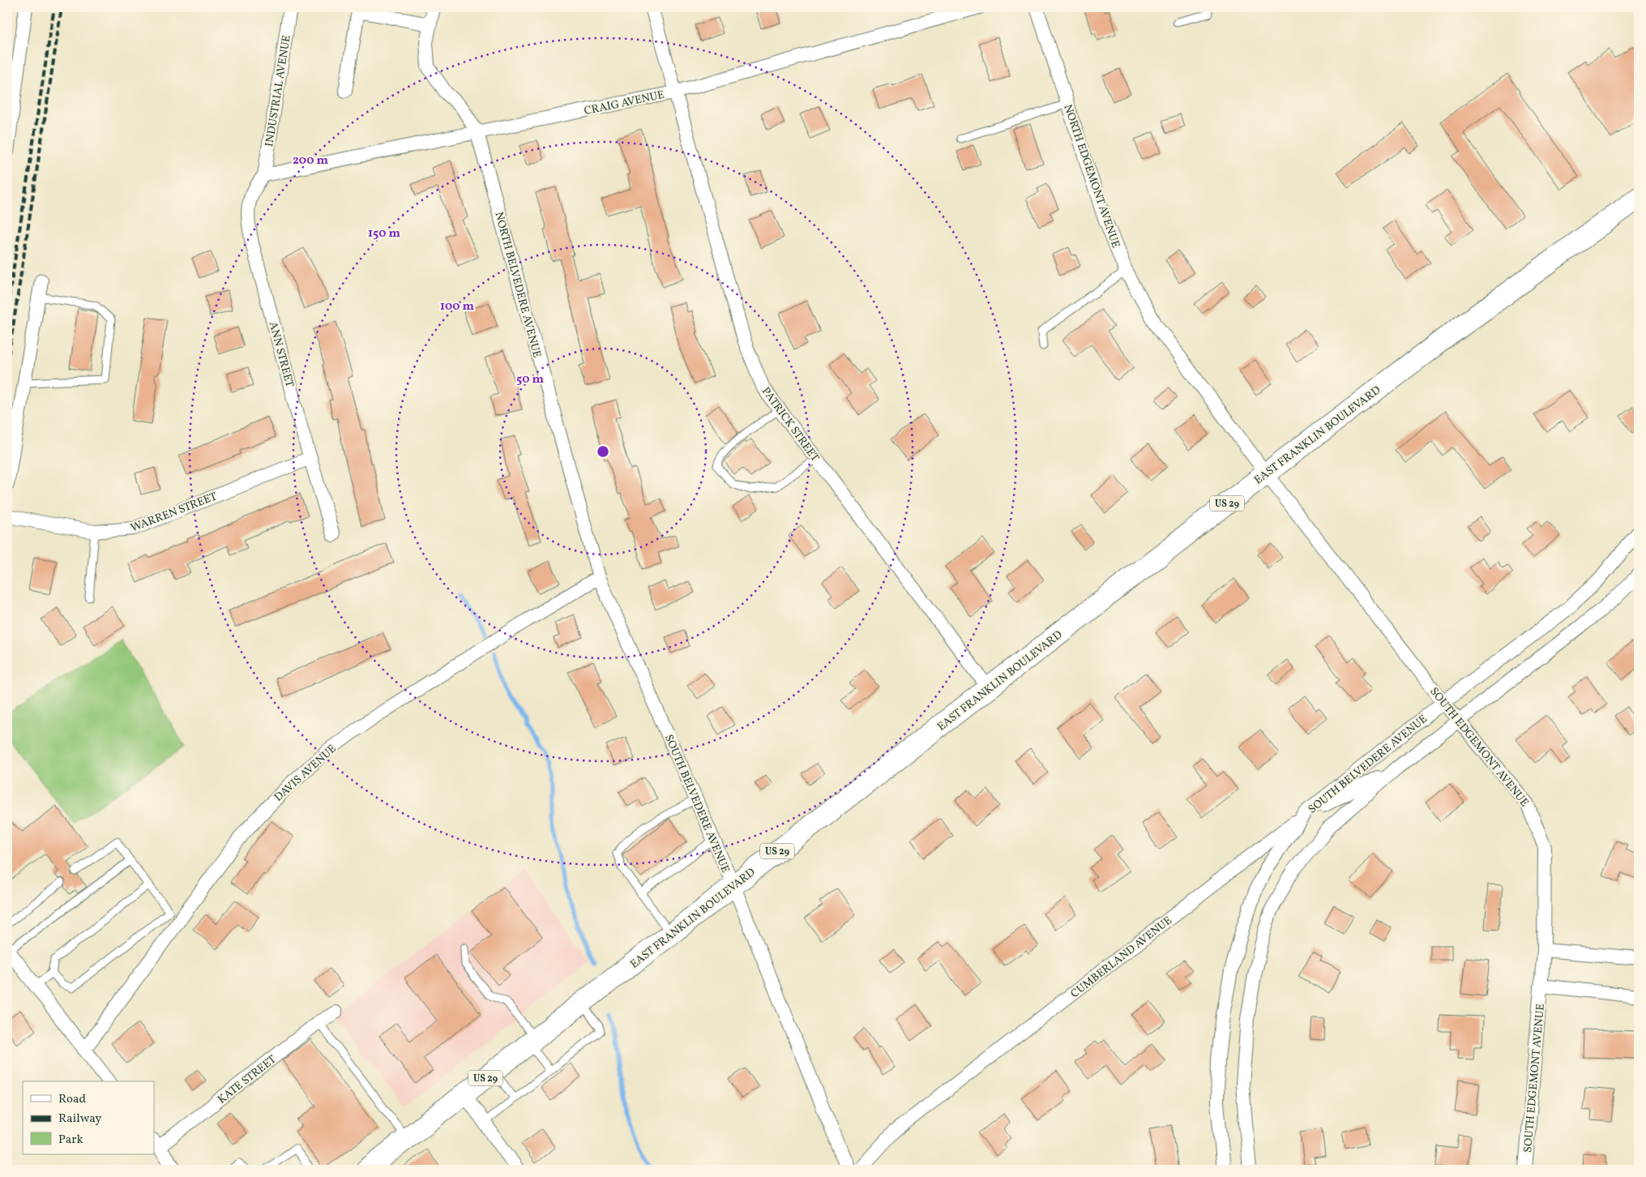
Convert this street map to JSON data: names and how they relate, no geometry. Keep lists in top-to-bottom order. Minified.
{"streets":{"main road":["EAST FRANKLIN BOULEVARD","US 29"],"street":["INDUSTRIAL AVENUE","CRAIG AVENUE","NORTH EDGEMONT AVENUE","NORTH BELVEDERE AVENUE","ANN STREET","PATRICK STREET","WARREN STREET","SOUTH EDGEMONT AVENUE","SOUTH BELVEDERE AVENUE","DAVIS AVENUE","CUMBERLAND AVENUE","KATE STREET"]},"crossings":[["INDUSTRIAL AVENUE","CRAIG AVENUE"],["INDUSTRIAL AVENUE","ANN STREET"],["CRAIG AVENUE","NORTH BELVEDERE AVENUE"],["CRAIG AVENUE","ANN STREET"],["CRAIG AVENUE","PATRICK STREET"],["NORTH EDGEMONT AVENUE","EAST FRANKLIN BOULEVARD"],["NORTH EDGEMONT AVENUE","SOUTH EDGEMONT AVENUE"],["NORTH BELVEDERE AVENUE","SOUTH BELVEDERE AVENUE"],["NORTH BELVEDERE AVENUE","DAVIS AVENUE"],["ANN STREET","WARREN STREET"],["PATRICK STREET","EAST FRANKLIN BOULEVARD"],["EAST FRANKLIN BOULEVARD","SOUTH EDGEMONT AVENUE"],["EAST FRANKLIN BOULEVARD","SOUTH BELVEDERE AVENUE"],["SOUTH EDGEMONT AVENUE","SOUTH BELVEDERE AVENUE"],["SOUTH BELVEDERE AVENUE","DAVIS AVENUE"],["SOUTH BELVEDERE AVENUE","CUMBERLAND AVENUE"]],"legend":["Road","Railway","Park"],"rings":["200 m","150 m","100 m","50 m"]}
